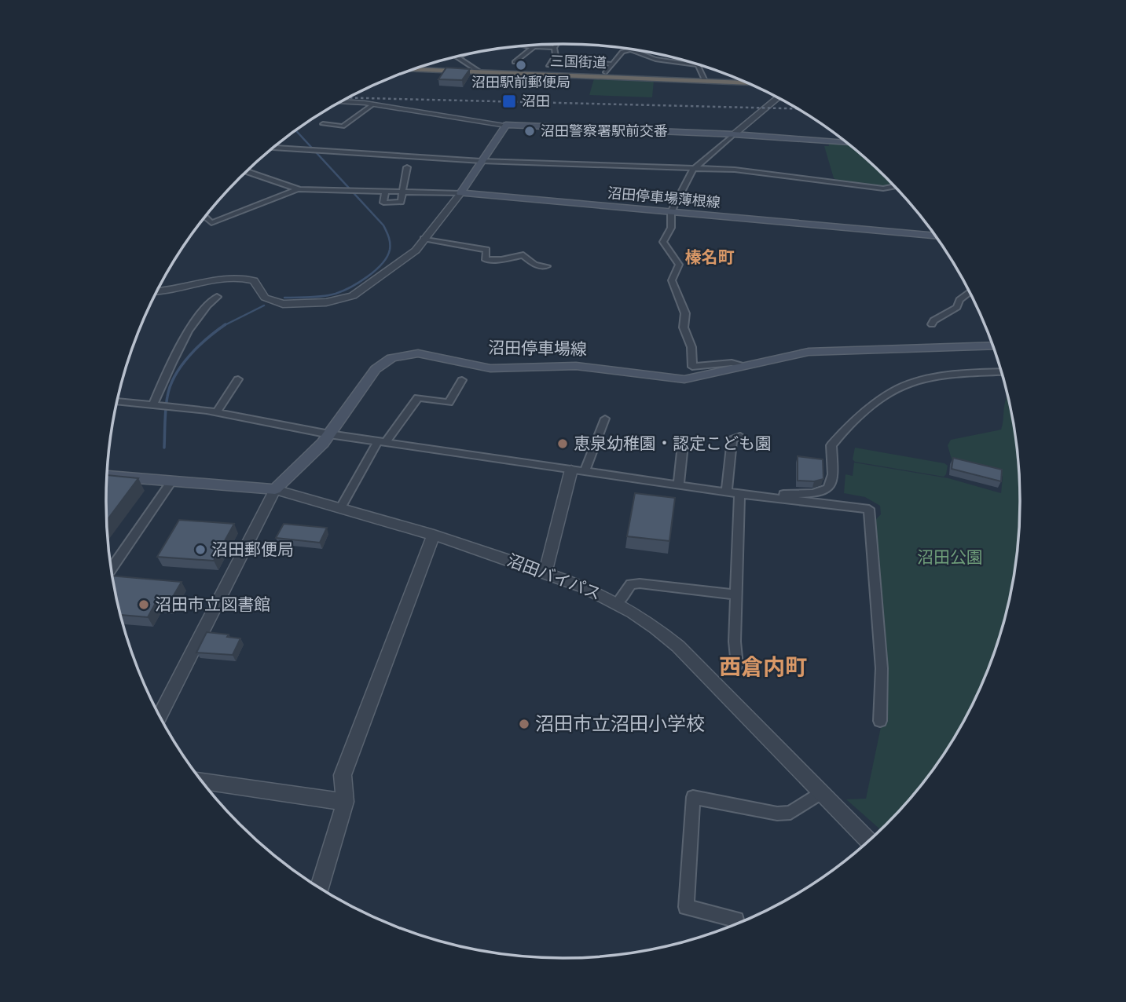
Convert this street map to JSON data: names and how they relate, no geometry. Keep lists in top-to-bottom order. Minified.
{"streets":{"highway":["三国街道"],"main road":["沼田停車場薄根線","沼田停車場線"],"street":["沼田バイパス"]},"crossings":[["沼田停車場線","沼田バイパス"]],"districts":["榛名町","西倉内町"],"parks":["沼田公園"],"places":{"other":["沼田駅前郵便局","沼田警察署駅前交番","恵泉幼稚園・認定こども園","沼田郵便局","沼田市立図書館","沼田市立沼田小学校"],"transit":["沼田"]}}
